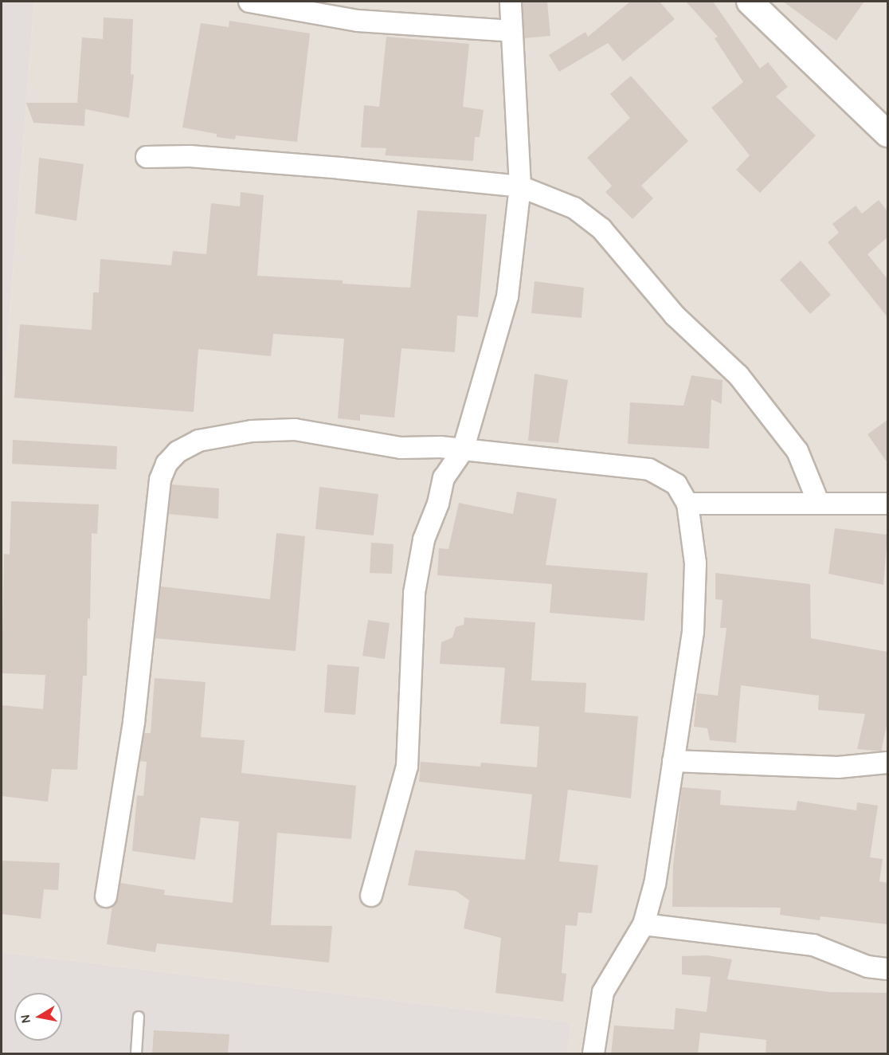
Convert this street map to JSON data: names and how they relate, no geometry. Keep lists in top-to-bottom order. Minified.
{"north":"left"}
